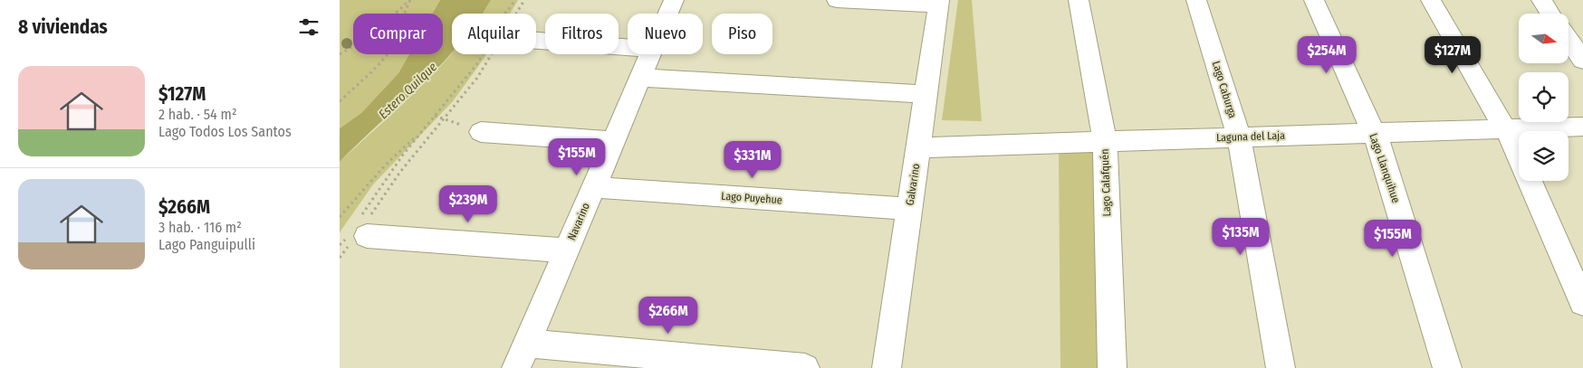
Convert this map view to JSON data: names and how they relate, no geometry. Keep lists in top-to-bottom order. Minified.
{"streets":{"street":["Lago Caburga","Laguna del Laja","Lago Llanquihue","Lago Calafquén","Galvarino","Lago Puyehue","Navarino"]},"crossings":[["Lago Caburga","Laguna del Laja"],["Laguna del Laja","Lago Llanquihue"],["Laguna del Laja","Lago Calafquén"],["Laguna del Laja","Galvarino"],["Galvarino","Lago Puyehue"],["Lago Puyehue","Navarino"]],"water":["Estero Quilque"],"north":"right","page":{"heading":"8 viviendas","chip":["Comprar","Alquilar","Filtros","Nuevo","Piso"],"price":["$254M","$127M","$155M","$331M","$239M","$135M","$155M","$266M"],"list":[{"name":"$127M","note":"2 hab. · 54 m² · Lago Todos Los Santos"},{"name":"$266M","note":"3 hab. · 116 m² · Lago Panguipulli"}]}}
